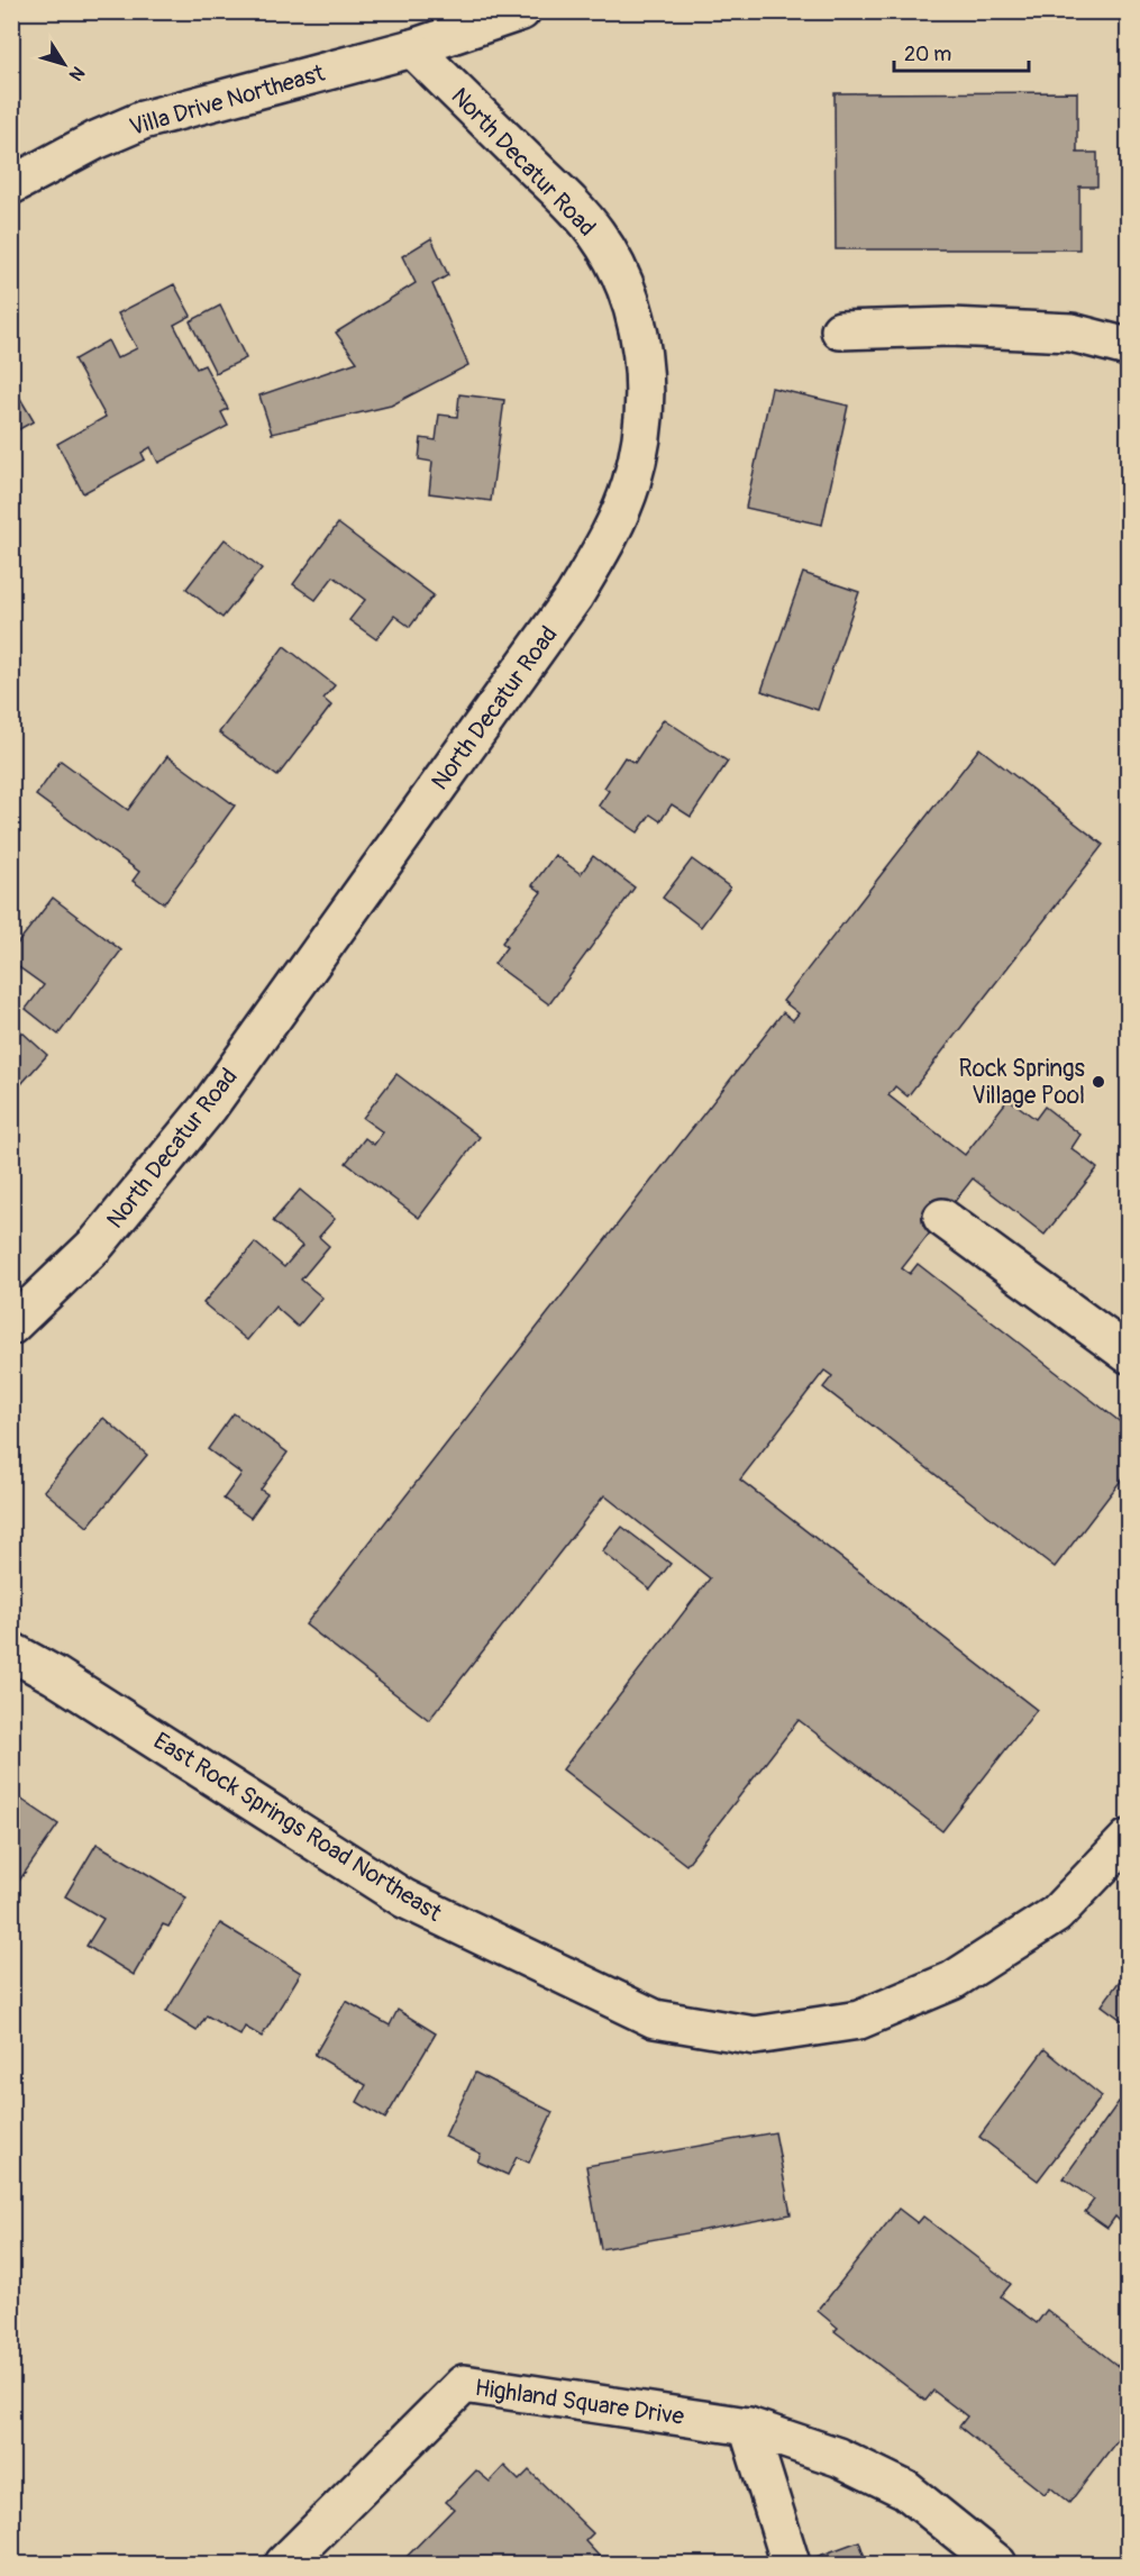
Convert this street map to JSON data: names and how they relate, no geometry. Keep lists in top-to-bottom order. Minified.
{"streets":{"street":["Villa Drive Northeast","North Decatur Road","East Rock Springs Road Northeast","Highland Square Drive"]},"crossings":[["Villa Drive Northeast","North Decatur Road"]],"places":["Rock Springs Village Pool"],"scale_bar":"20 m","north":"bottom right"}
